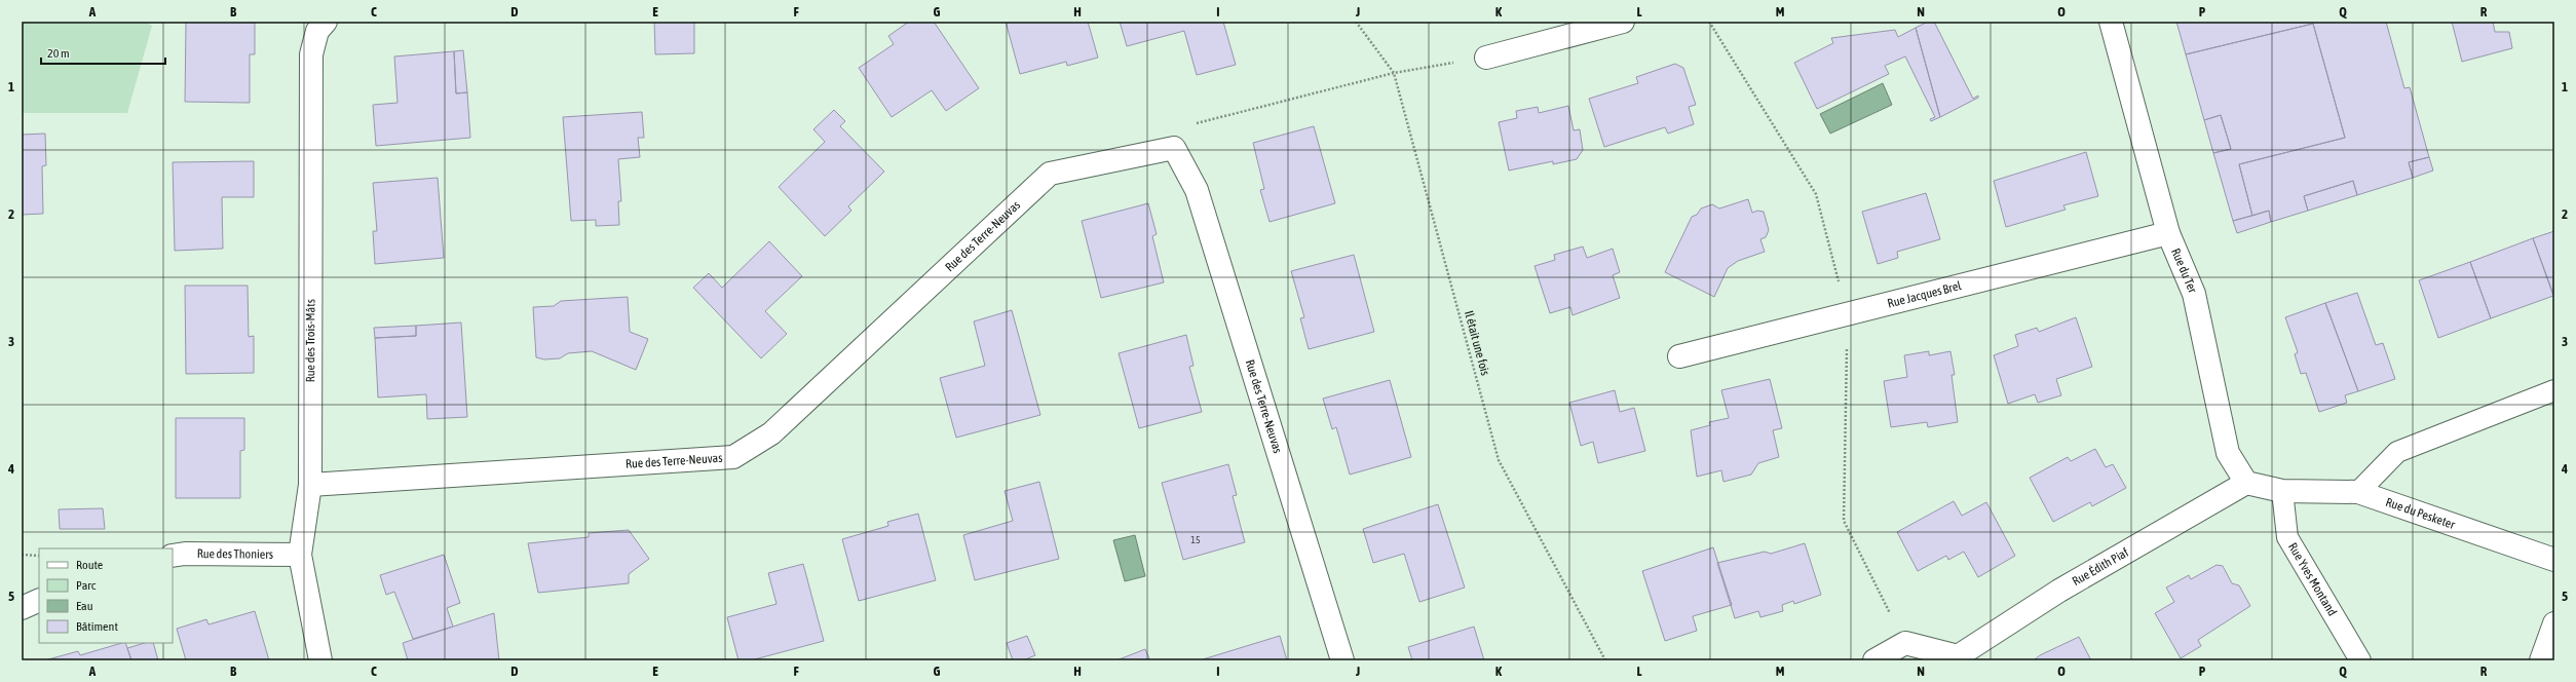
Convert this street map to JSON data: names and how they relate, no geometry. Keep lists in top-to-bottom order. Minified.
{"streets":{"street":["Rue des Terre-Neuvas","Rue du Ter","Rue Jacques Brel","Rue des Trois-Mâts","Rue du Pesketer","Rue des Thoniers","Rue Édith Piaf"],"lane":["Rue Yves Montand"],"path":["Il était une fois"]},"crossings":[["Rue des Terre-Neuvas","Rue des Trois-Mâts"],["Rue du Ter","Rue Jacques Brel"],["Rue du Ter","Rue Édith Piaf"],["Rue des Trois-Mâts","Rue des Thoniers"],["Rue du Pesketer","Rue Yves Montand"]],"house_numbers":["15"],"legend":["Route","Parc","Eau","Bâtiment"],"scale_bar":"20 m","grid":{"columns":["A","B","C","D","E","F","G","H","I","J","K","L","M","N","O","P","Q","R"],"rows":["1","2","3","4","5"]}}
